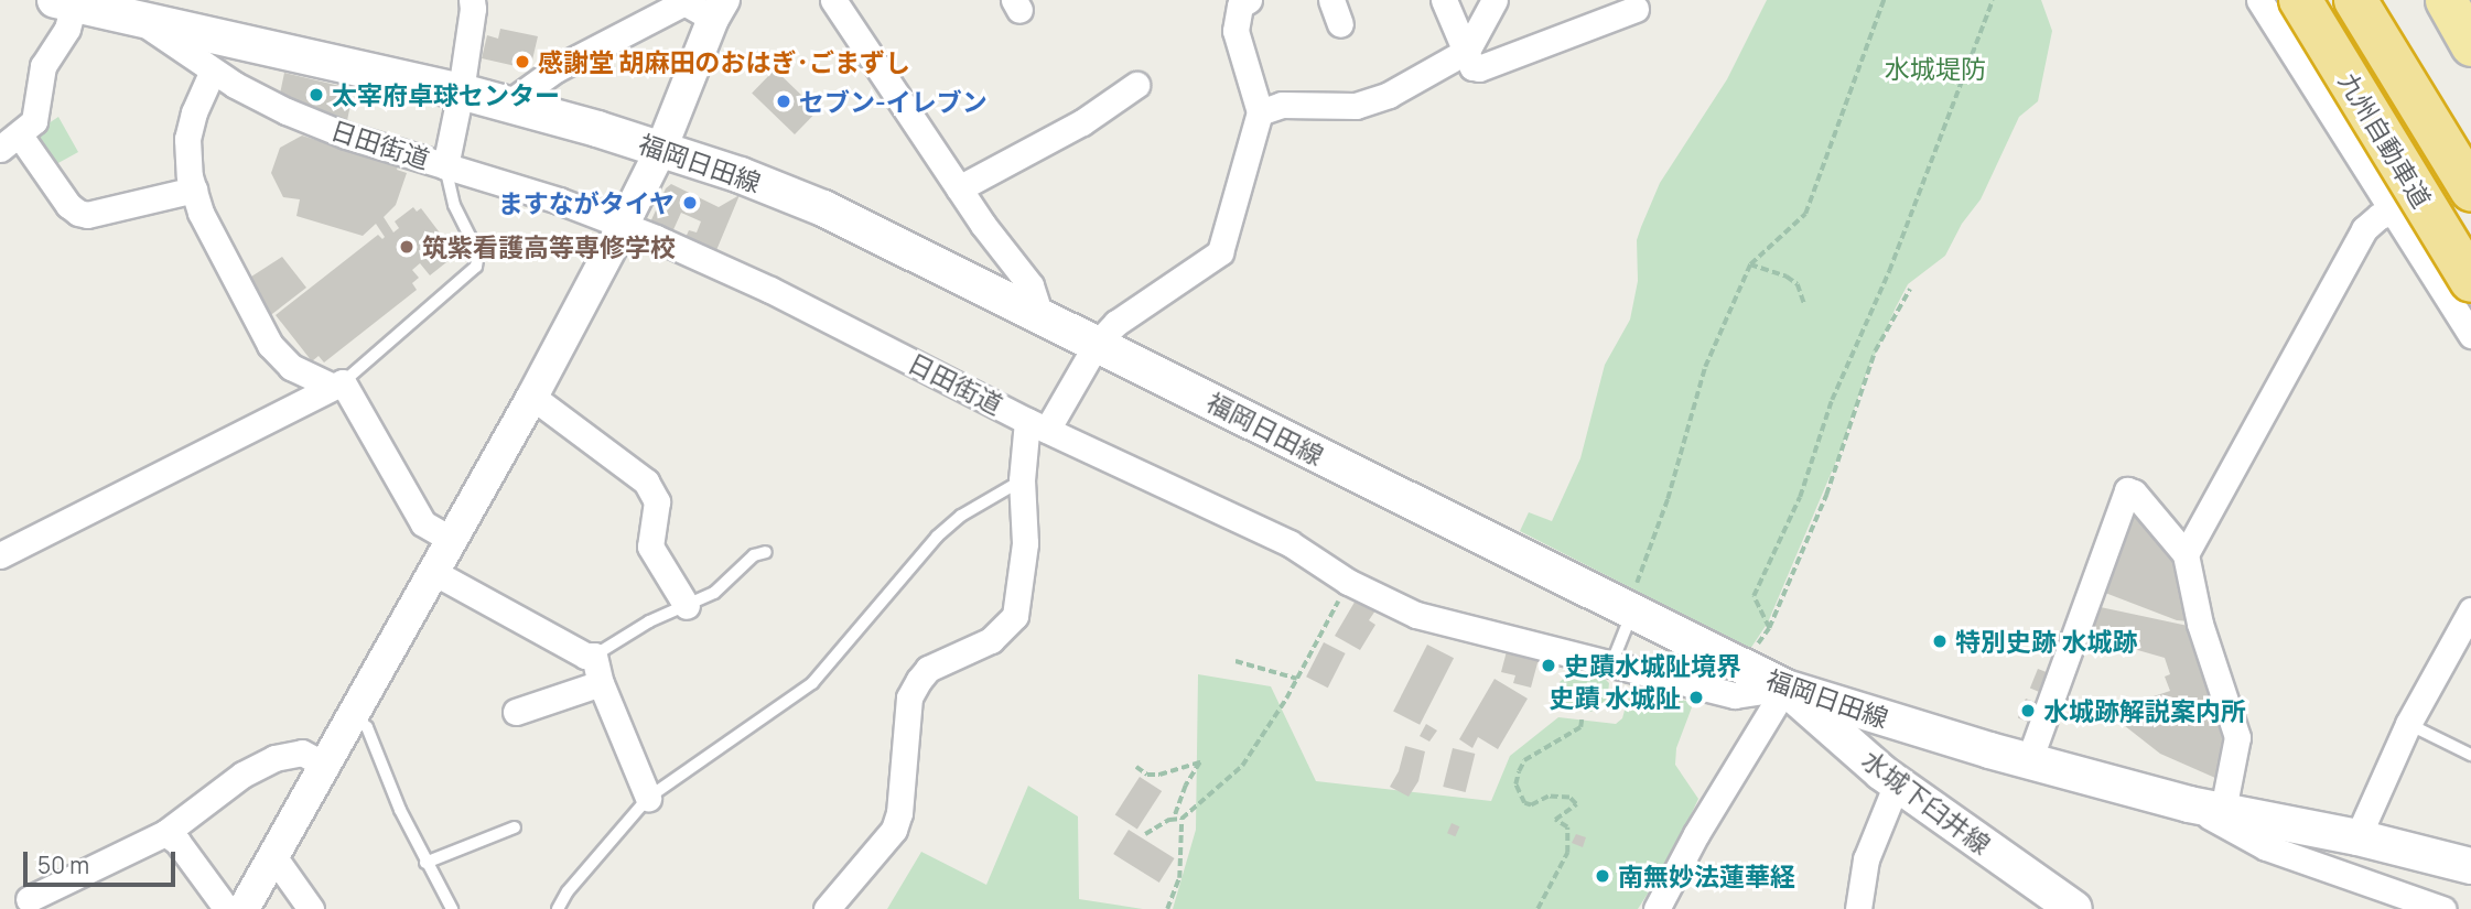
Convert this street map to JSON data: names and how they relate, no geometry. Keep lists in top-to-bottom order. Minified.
{"streets":{"highway":["九州自動車道"],"main road":["福岡日田線","水城下臼井線"],"street":["日田街道"]},"crossings":[["日田街道","福岡日田線"],["日田街道","水城下臼井線"],["福岡日田線","水城下臼井線"]],"parks":["水城堤防"],"places":["感謝堂 胡麻田のおはぎ･ごまずし","太宰府卓球センター","セブン-イレブン","ますながタイヤ","筑紫看護高等専修学校","特別史跡 水城跡","史蹟水城阯境界","史蹟 水城阯","水城跡解説案内所","南無妙法蓮華経"],"scale_bar":"50 m"}
